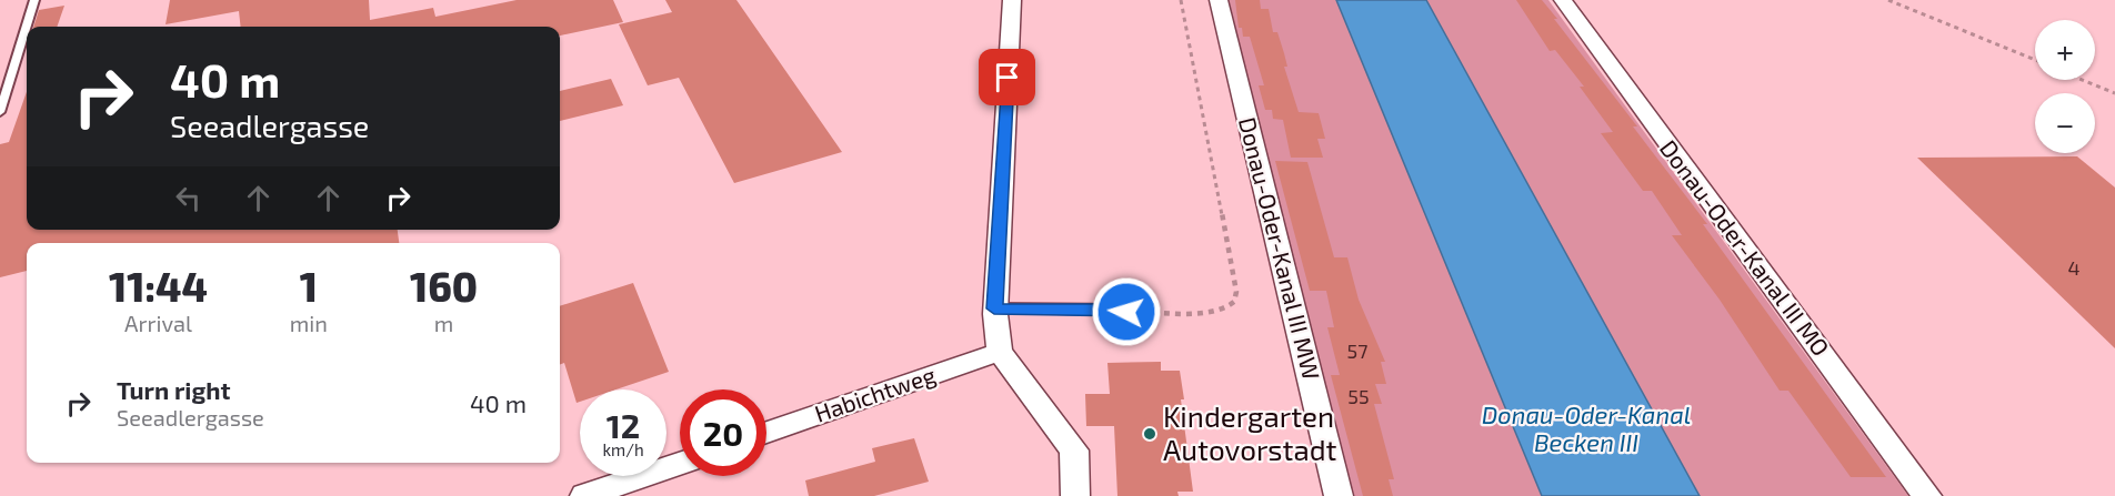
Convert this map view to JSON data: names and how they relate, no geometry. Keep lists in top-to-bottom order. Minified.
{"streets":{"street":["Donau-Oder-Kanal III MW","Donau-Oder-Kanal III MO","Habichtweg"]},"water":["Donau-Oder-Kanal Becken III"],"places":["Kindergarten Autovorstadt"],"house_numbers":["4","57","55"],"page":{"map_buttons":["+","−"],"turn":["40 m","Seeadlergasse"],"eta":["11:44","Arrival","1","min","160","m"],"list":[{"name":"Turn right","note":"Seeadlergasse","value":"40 m"}],"speed":"12 km/h","limit":"20"}}
